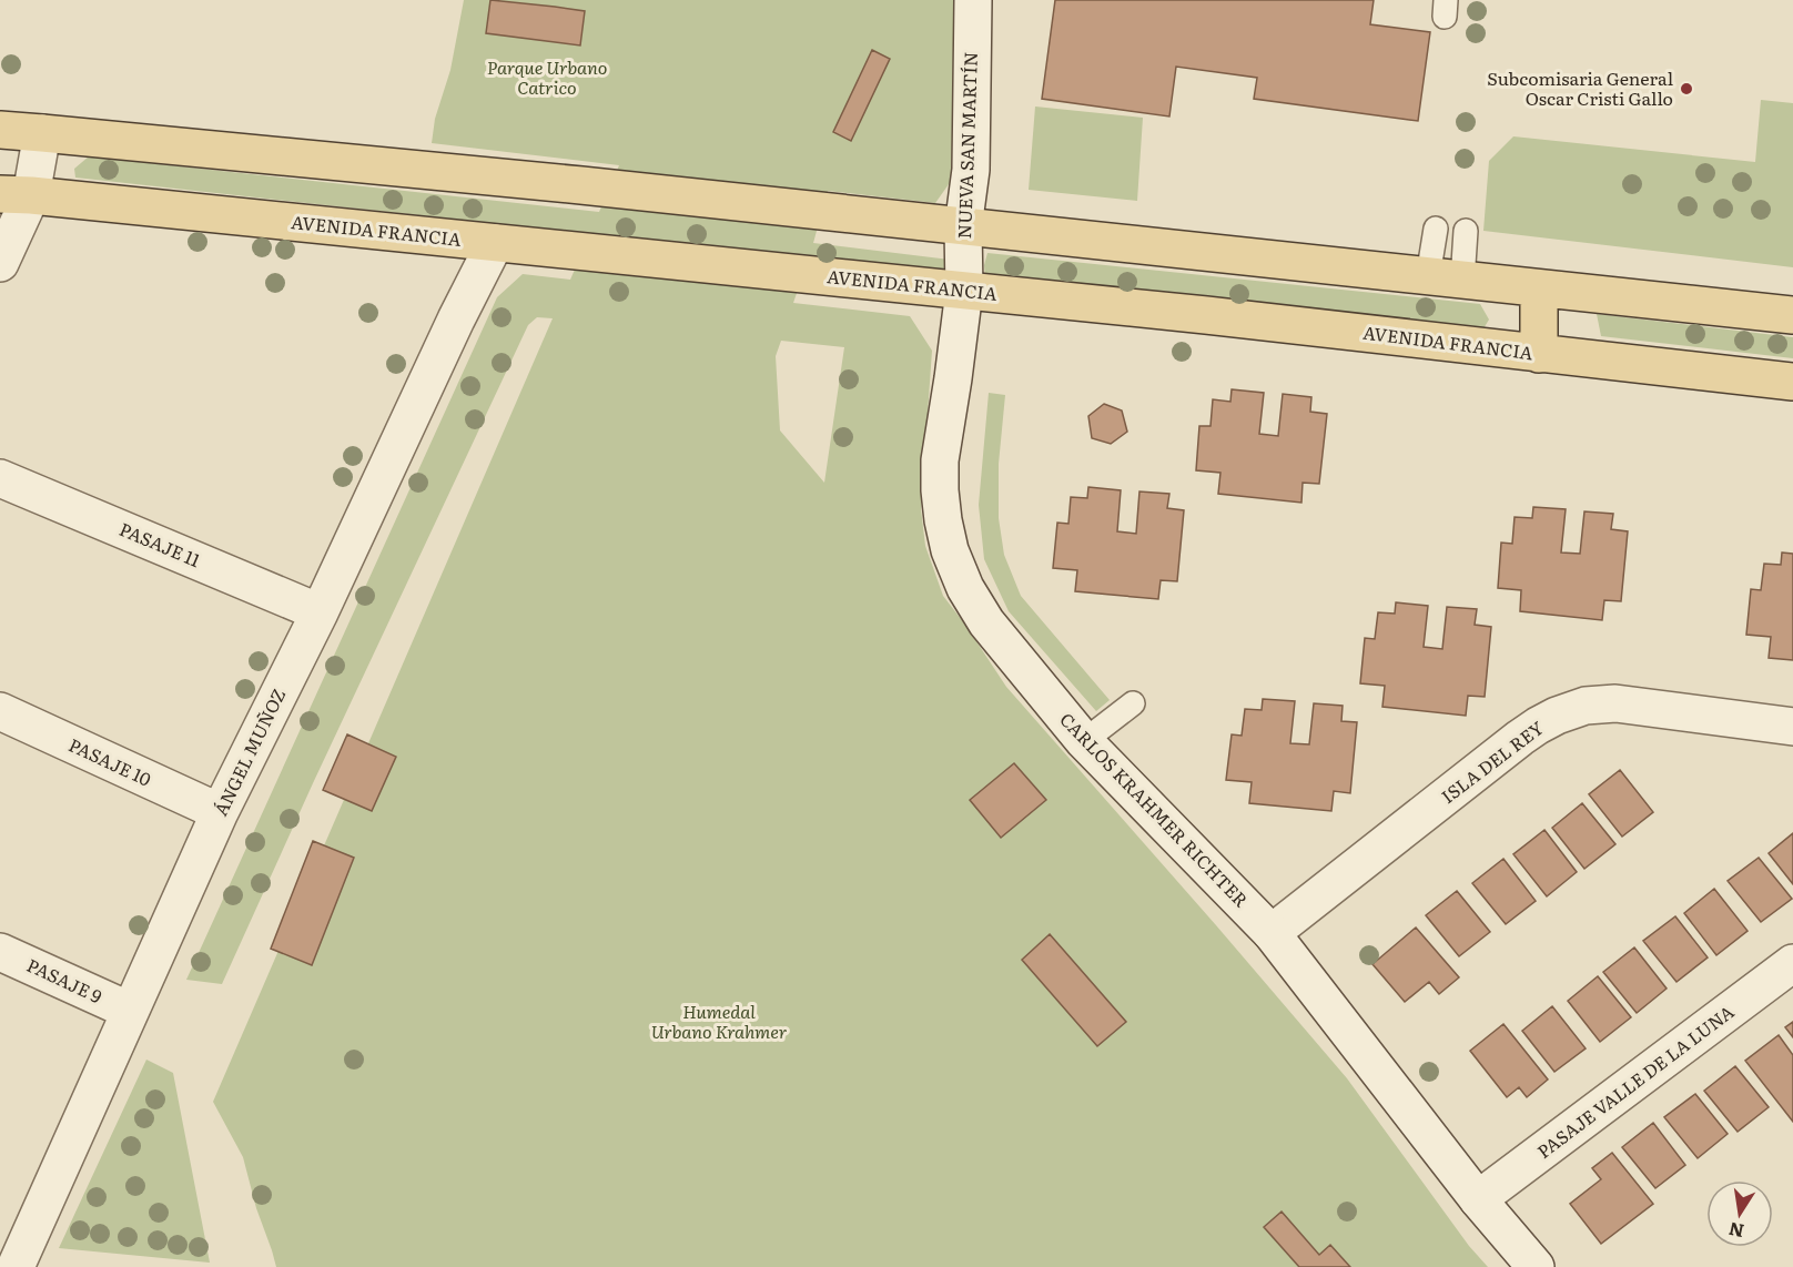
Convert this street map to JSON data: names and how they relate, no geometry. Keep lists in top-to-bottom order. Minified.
{"streets":{"main road":["AVENIDA FRANCIA"],"street":["NUEVA SAN MARTÍN","PASAJE 11","ÁNGEL MUÑOZ","PASAJE 10","ISLA DEL REY","CARLOS KRAHMER RICHTER","PASAJE 9","PASAJE VALLE DE LA LUNA"]},"crossings":[["NUEVA SAN MARTÍN","AVENIDA FRANCIA"],["NUEVA SAN MARTÍN","CARLOS KRAHMER RICHTER"],["AVENIDA FRANCIA","ÁNGEL MUÑOZ"],["AVENIDA FRANCIA","CARLOS KRAHMER RICHTER"],["PASAJE 11","ÁNGEL MUÑOZ"],["ÁNGEL MUÑOZ","PASAJE 10"],["ÁNGEL MUÑOZ","PASAJE 9"],["ISLA DEL REY","CARLOS KRAHMER RICHTER"],["CARLOS KRAHMER RICHTER","PASAJE VALLE DE LA LUNA"]],"parks":["Parque Urbano Catrico","Humedal Urbano Krahmer"],"places":["Subcomisaria General Oscar Cristi Gallo"],"north":"bottom"}
